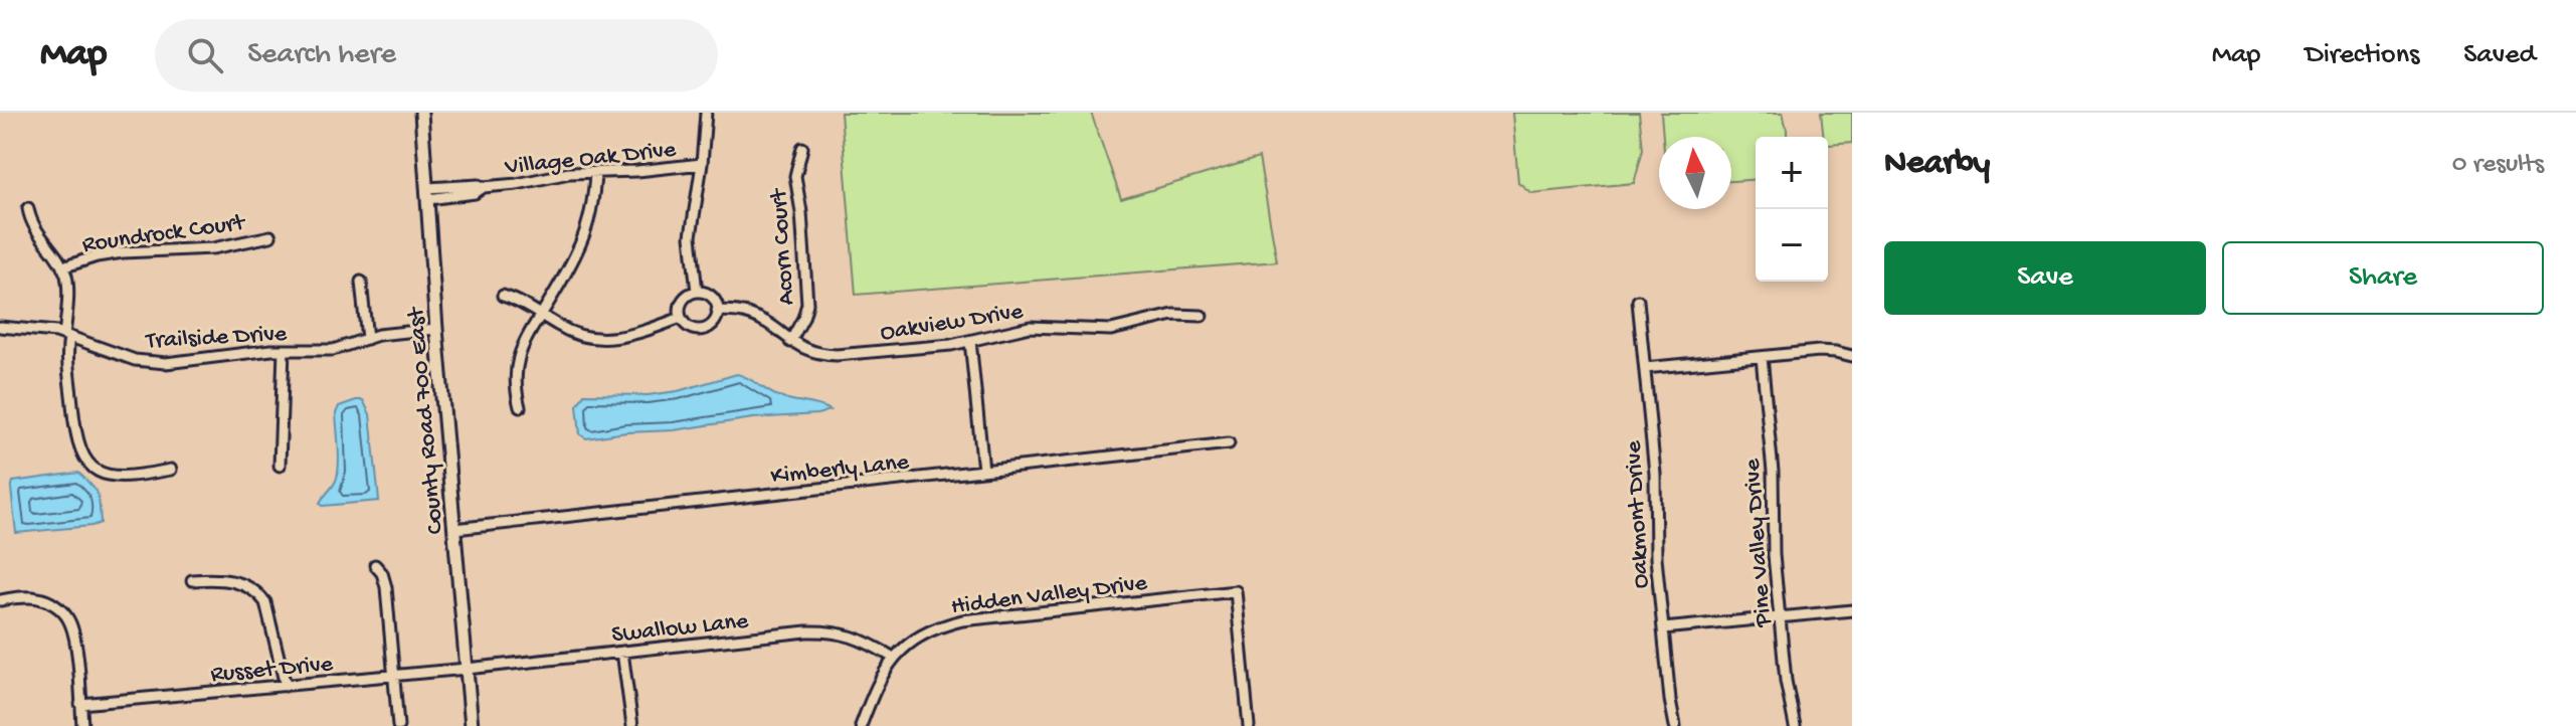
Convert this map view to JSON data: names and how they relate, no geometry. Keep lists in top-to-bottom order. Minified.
{"streets":{"main road":["County Road 700 East"],"street":["Village Oak Drive","Roundrock Court","Acorn Court","Oakview Drive","Trailside Drive","Kimberly Lane","Oakmont Drive","Pine Valley Drive","Hidden Valley Drive","Swallow Lane","Russet Drive"]},"crossings":[["Village Oak Drive","County Road 700 East"],["Acorn Court","Oakview Drive"],["Trailside Drive","County Road 700 East"],["County Road 700 East","Kimberly Lane"],["County Road 700 East","Swallow Lane"],["County Road 700 East","Russet Drive"],["Hidden Valley Drive","Swallow Lane"],["Swallow Lane","Russet Drive"]],"north":"top","page":{"header":"Map","search":"Search here","nav":["Map","Directions","Saved"],"heading":["Nearby","0 results"],"map_buttons":["+","−"],"buttons":["Save","Share"]}}
